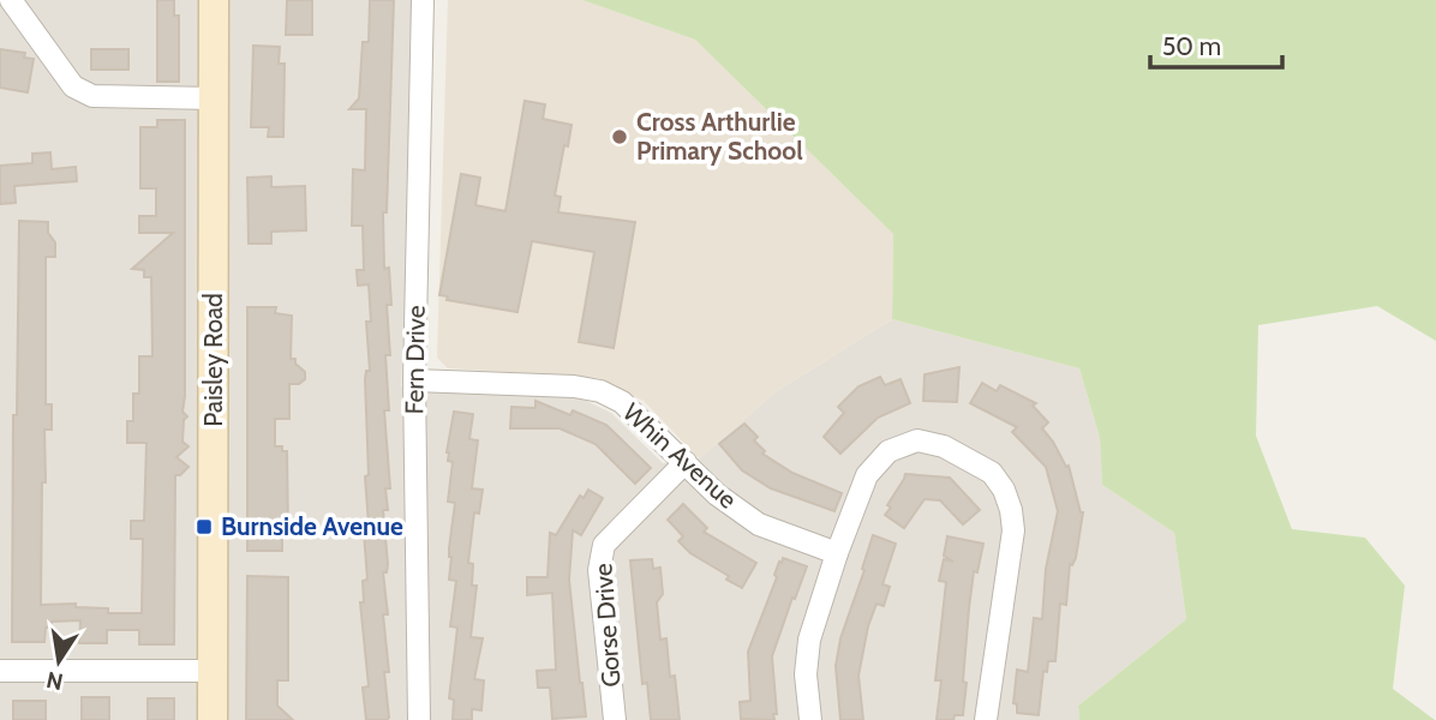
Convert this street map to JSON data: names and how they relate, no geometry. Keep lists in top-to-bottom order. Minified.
{"streets":{"main road":["Paisley Road"],"street":["Fern Drive","Whin Avenue","Gorse Drive"]},"crossings":[["Fern Drive","Whin Avenue"],["Whin Avenue","Gorse Drive"]],"places":{"other":["Cross Arthurlie Primary School"],"transit":["Burnside Avenue"]},"scale_bar":"50 m","north":"bottom"}
